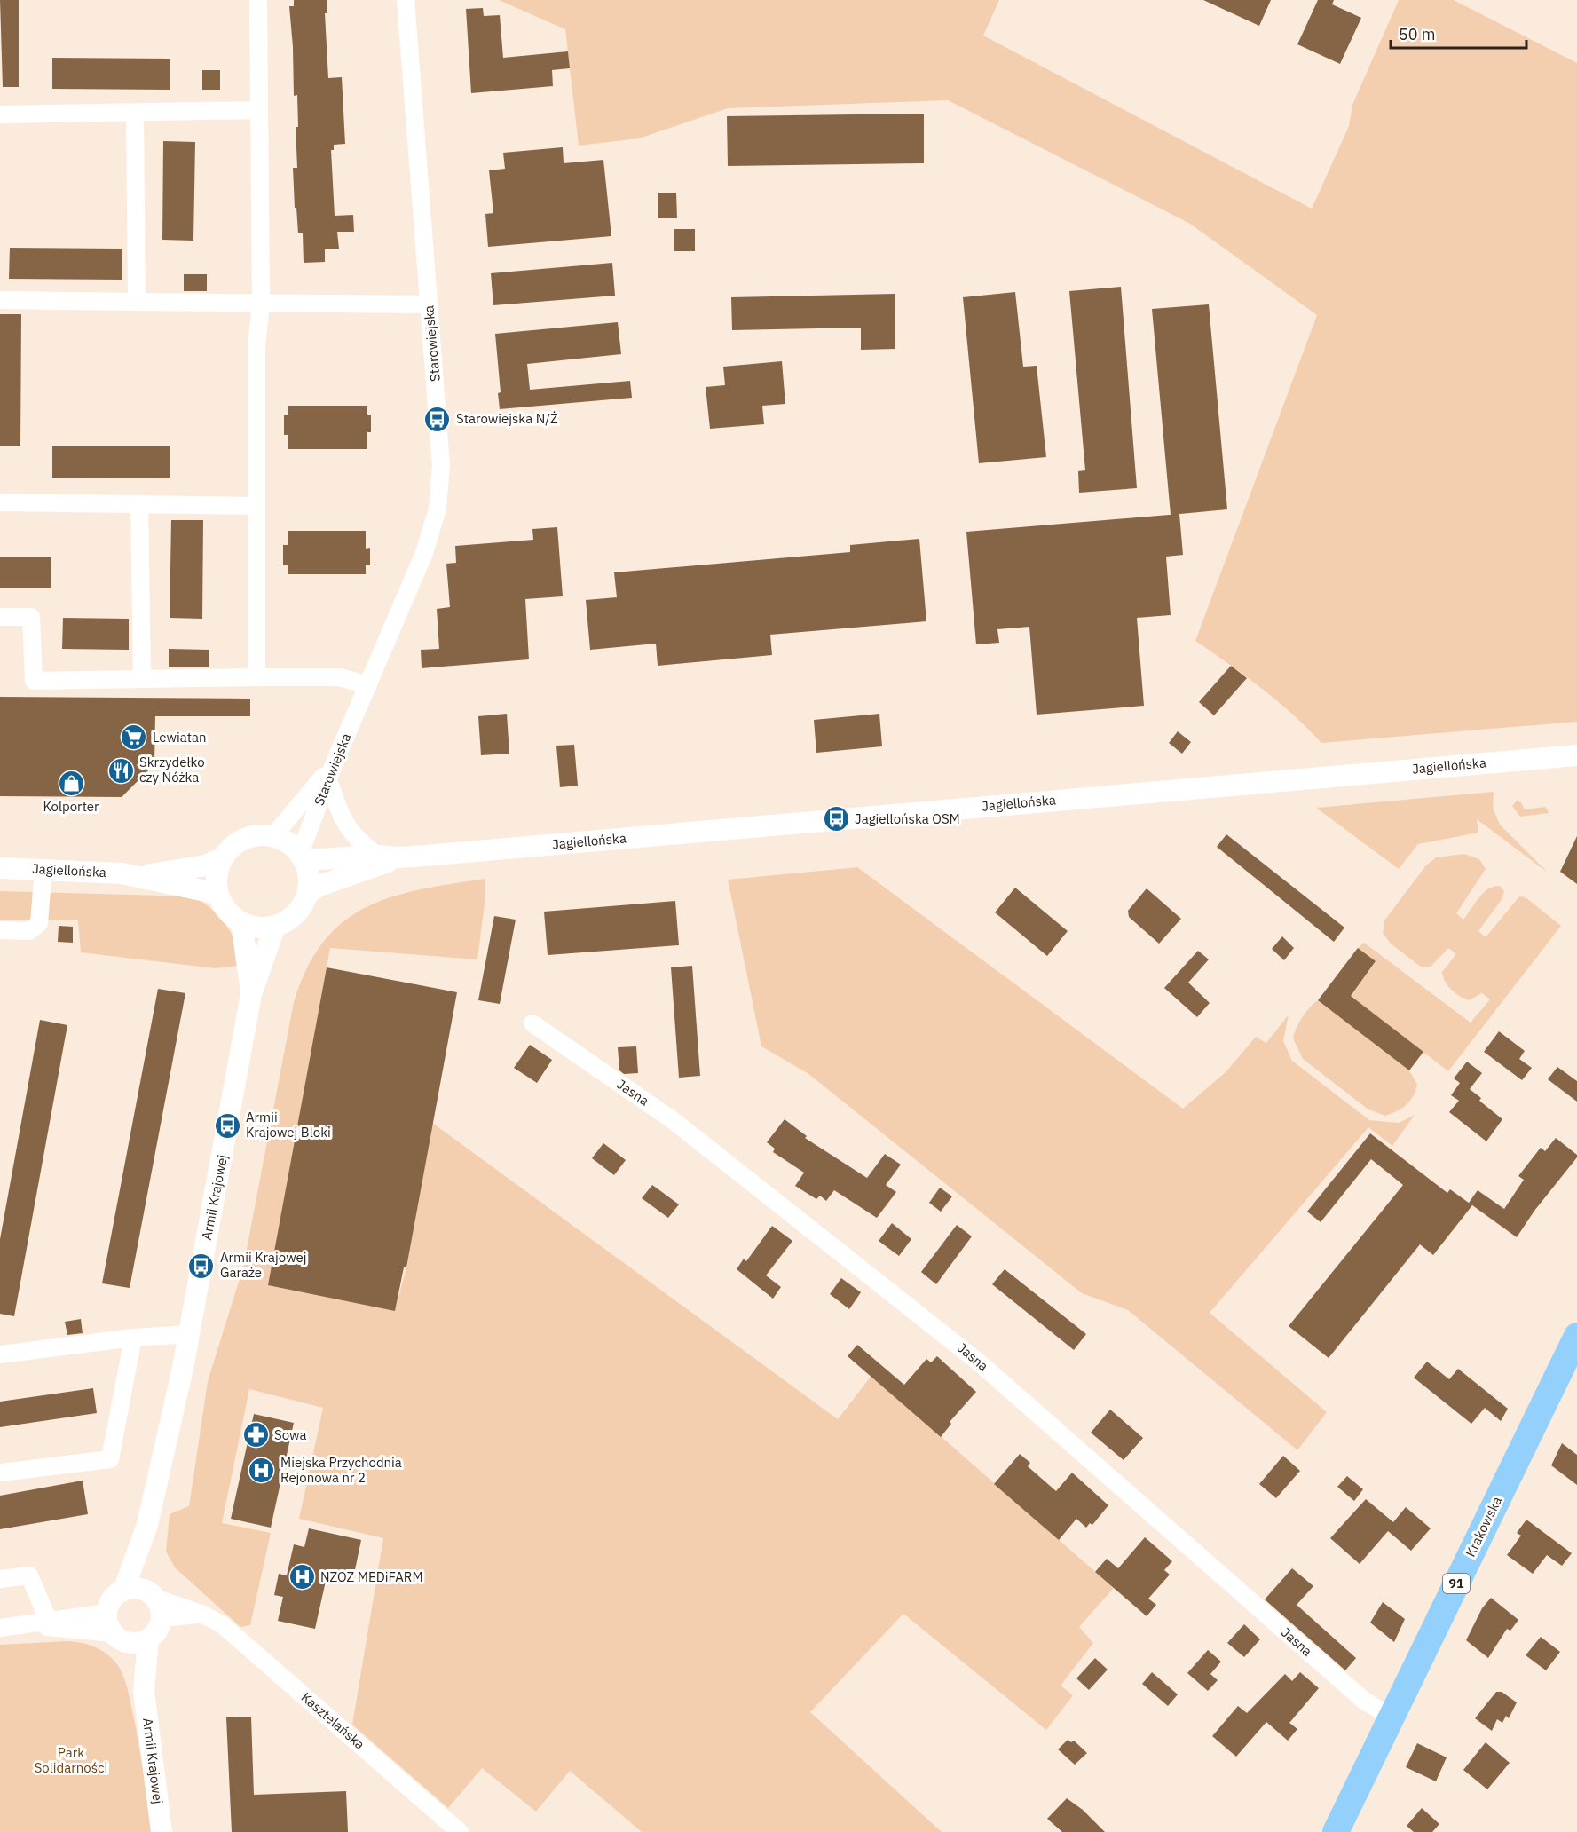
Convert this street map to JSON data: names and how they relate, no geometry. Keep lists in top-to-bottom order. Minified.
{"streets":{"main road":["Krakowska","91"],"street":["Starowiejska","Jagiellońska","Jasna","Armii Krajowej","Kasztelańska"]},"crossings":[["Starowiejska","Jagiellońska"],["Starowiejska","Armii Krajowej"],["Jagiellońska","Armii Krajowej"],["Jasna","Krakowska"],["Armii Krajowej","Kasztelańska"]],"parks":["Park Solidarności"],"places":{"bus stop":["Starowiejska N/Ż","Jagiellońska OSM","Armii Krajowej Bloki","Armii Krajowej Garaże"],"supermarket":["Lewiatan"],"restaurant":["Skrzydełko czy Nóżka"],"shop":["Kolporter"],"pharmacy":["Sowa"],"hospital":["Miejska Przychodnia Rejonowa nr 2","NZOZ MEDiFARM"]},"scale_bar":"50 m"}
